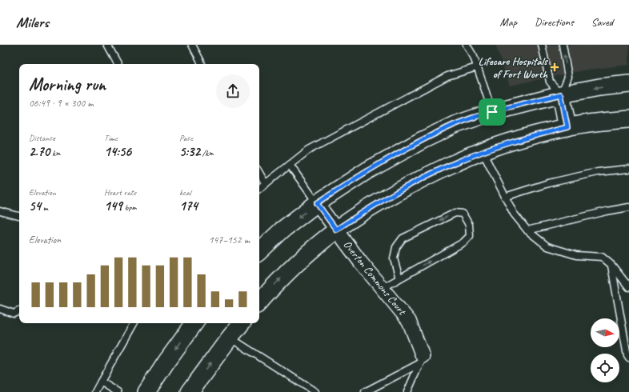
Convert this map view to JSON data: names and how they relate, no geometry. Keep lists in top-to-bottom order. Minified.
{"streets":{"street":["Overton Commons Court"]},"places":{"health":["Lifecare Hospitals of Fort Worth"]},"north":"right","page":{"header":"Milers","nav":["Map","Directions","Saved"],"heading":["Morning run","06:49 · 9 × 300 m"],"stats":[["Distance","2.70 km"],["Time","14:56"],["Pace","5:32 /km"],["Elevation","54 m"],["Heart rate","149 bpm"],["kcal","174"]],"chart":["Elevation","147–152 m"]}}
